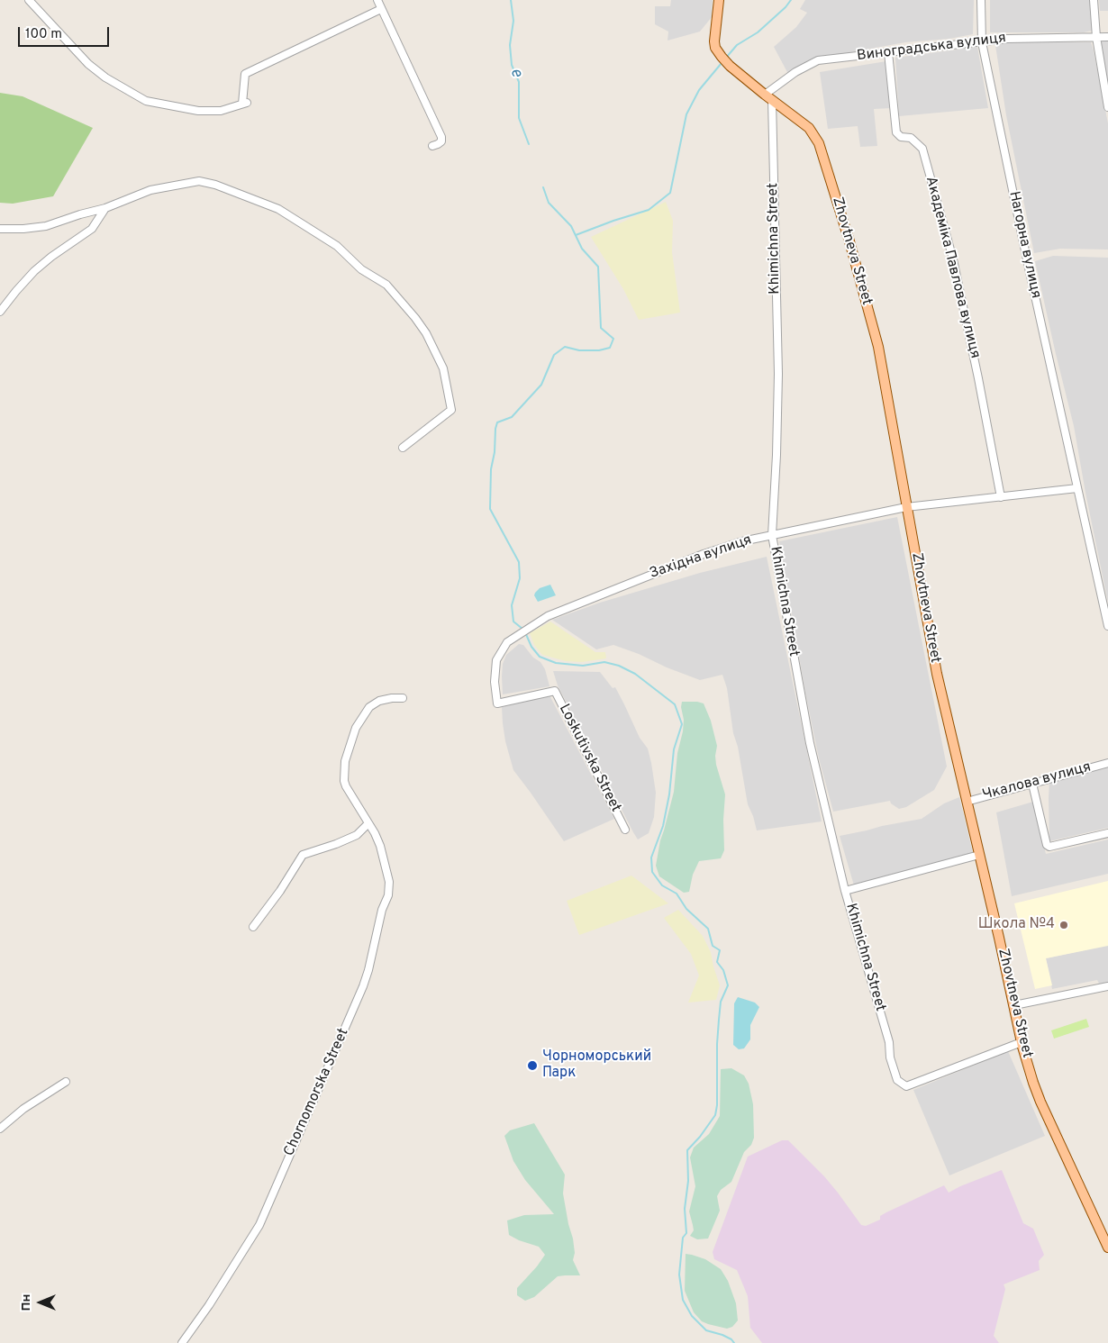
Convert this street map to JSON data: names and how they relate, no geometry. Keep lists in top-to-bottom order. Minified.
{"streets":{"main road":["Zhovtneva Street"],"street":["Виноградська вулиця","Khimichna Street","Нагорна вулиця","Академіка Павлова вулиця","Західна вулиця","Loskutivska Street","Чкалова вулиця","Chornomorska Street"]},"crossings":[["Виноградська вулиця","Khimichna Street"],["Виноградська вулиця","Нагорна вулиця"],["Виноградська вулиця","Zhovtneva Street"],["Виноградська вулиця","Академіка Павлова вулиця"],["Khimichna Street","Zhovtneva Street"],["Khimichna Street","Західна вулиця"],["Нагорна вулиця","Західна вулиця"],["Zhovtneva Street","Західна вулиця"],["Zhovtneva Street","Чкалова вулиця"],["Академіка Павлова вулиця","Західна вулиця"],["Західна вулиця","Loskutivska Street"]],"water":["e"],"places":["Школа №4","Чорноморський Парк"],"scale_bar":"100 m","north":"left"}
